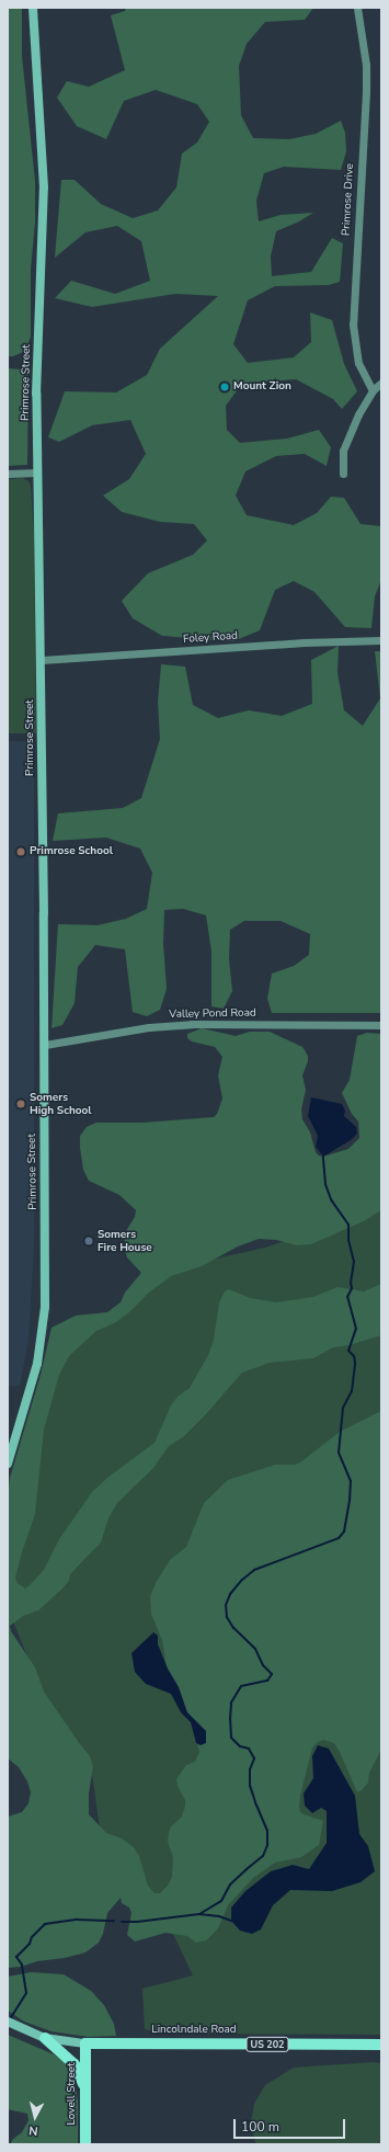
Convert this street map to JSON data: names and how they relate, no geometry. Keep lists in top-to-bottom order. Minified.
{"streets":{"main road":["Primrose Street","Lincolndale Road","US 202","Lovell Street"],"street":["Primrose Drive","Foley Road","Valley Pond Road"]},"crossings":[["Primrose Street","Foley Road"],["Primrose Street","Valley Pond Road"],["Lincolndale Road","Lovell Street"]],"places":["Mount Zion","Primrose School","Somers High School","Somers Fire House"],"scale_bar":"100 m","north":"bottom"}
